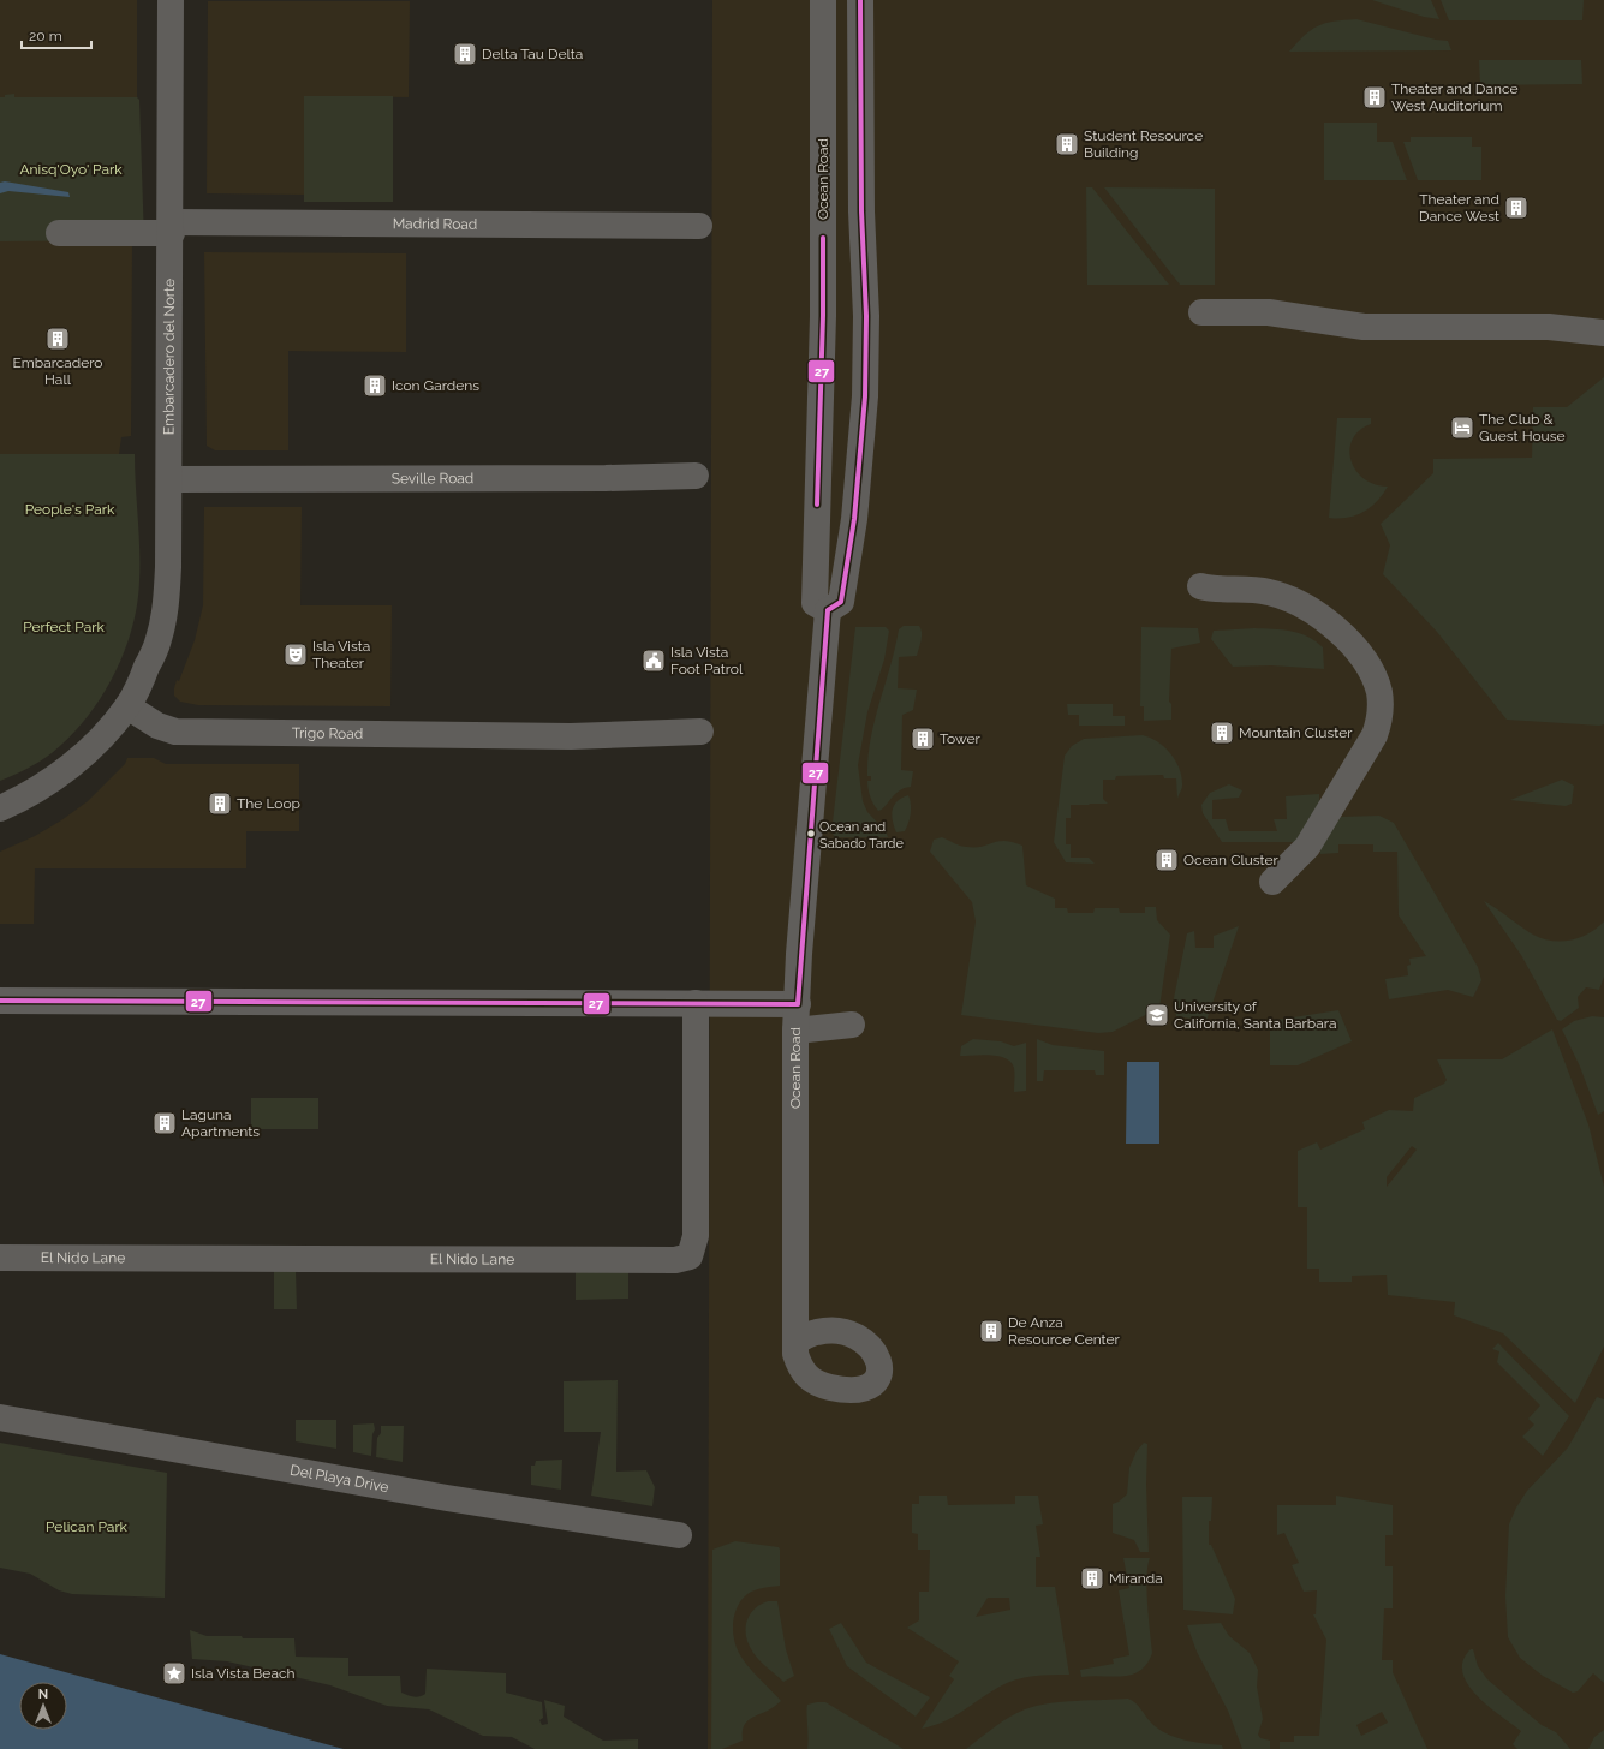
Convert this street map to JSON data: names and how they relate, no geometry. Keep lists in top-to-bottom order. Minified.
{"streets":{"street":["Ocean Road","Madrid Road","Embarcadero del Norte","Seville Road","Trigo Road","El Nido Lane","Del Playa Drive"]},"crossings":[["Madrid Road","Embarcadero del Norte"],["Embarcadero del Norte","Seville Road"],["Embarcadero del Norte","Trigo Road"]],"parks":["Anisq'Oyo' Park","People's Park","Perfect Park","Pelican Park"],"places":{"building":["Delta Tau Delta","Theater and Dance West Auditorium","Student Resource Building","Theater and Dance West","Embarcadero Hall","Icon Gardens","Mountain Cluster","Tower","The Loop","Ocean Cluster","Laguna Apartments","De Anza Resource Center","Miranda"],"hotel":["The Club & Guest House"],"theatre":["Isla Vista Theater"],"public building":["Isla Vista Foot Patrol"],"other":["Ocean and Sabado Tarde"],"school or university":["University of California, Santa Barbara"],"place":["Isla Vista Beach"]},"lines":["transit line 27"],"scale_bar":"20 m","north":"top"}
